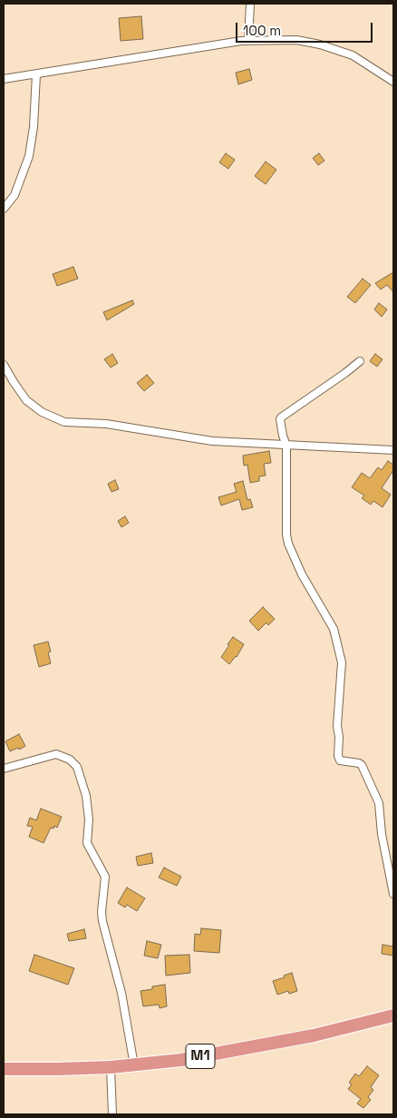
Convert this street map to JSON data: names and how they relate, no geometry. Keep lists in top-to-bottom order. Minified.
{"streets":{"highway":["M1"]},"scale_bar":"100 m"}
